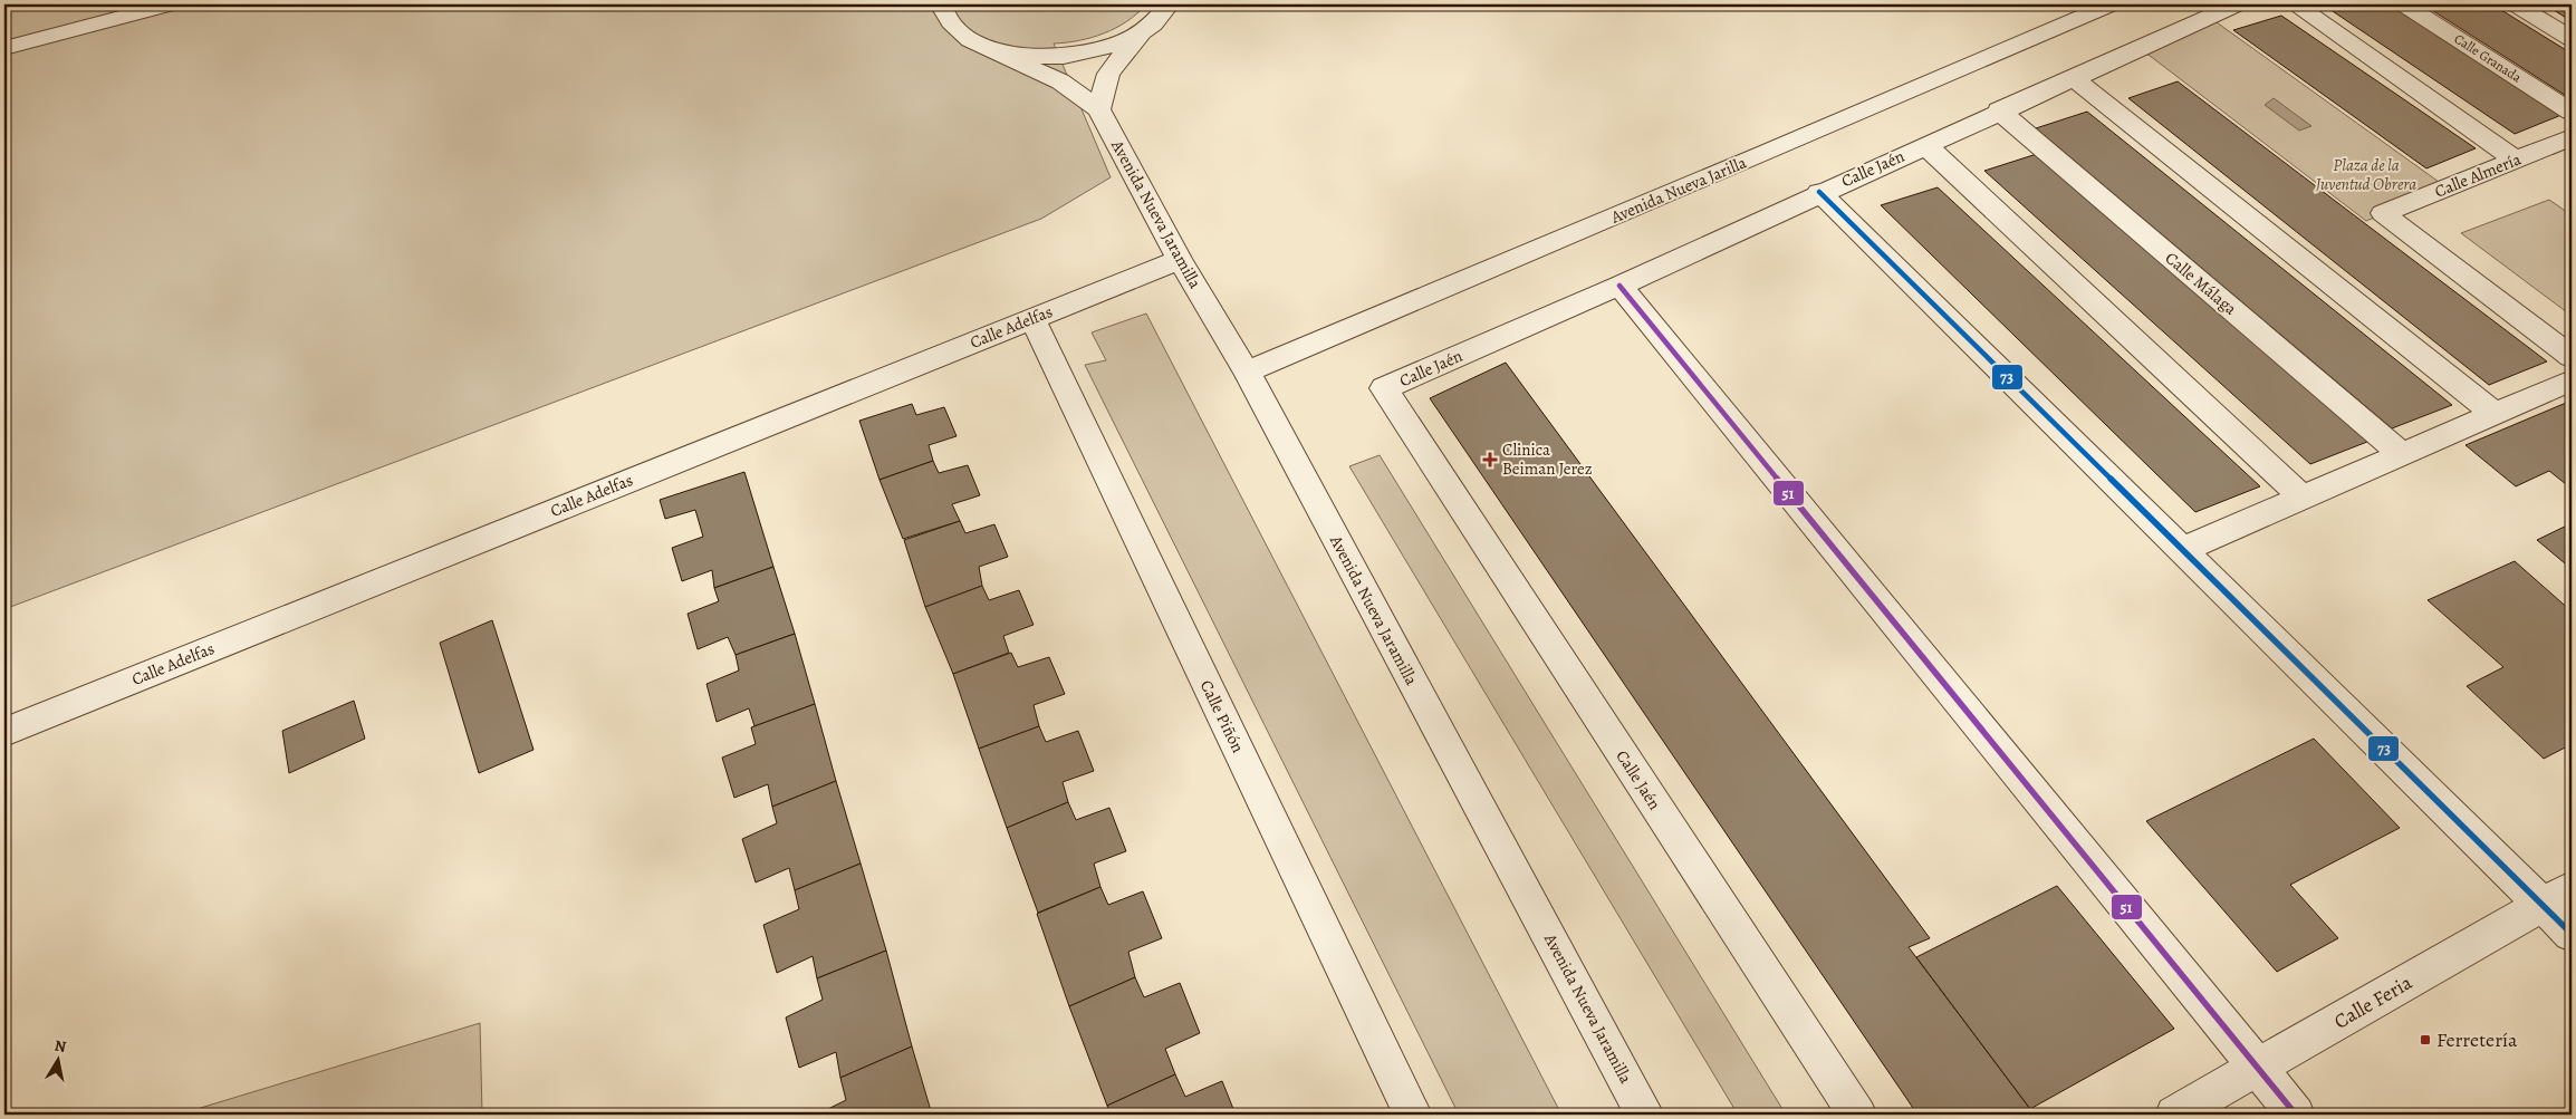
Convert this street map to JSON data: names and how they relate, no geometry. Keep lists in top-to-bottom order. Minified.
{"streets":{"street":["Calle Granada","Calle Jaén","Calle Almería","Avenida Nueva Jarilla","Avenida Nueva Jaramilla","Calle Málaga","Calle Adelfas","Calle Piñón","Calle Feria"]},"crossings":[["Calle Jaén","Calle Málaga"],["Avenida Nueva Jarilla","Avenida Nueva Jaramilla"],["Avenida Nueva Jaramilla","Calle Adelfas"],["Calle Adelfas","Calle Piñón"]],"parks":["Plaza de la Juventud Obrera"],"places":{"health":["Clinica Beiman Jerez"],"transit":["Ferretería"]},"lines":["transit line 73","transit line 51"],"north":"top"}
